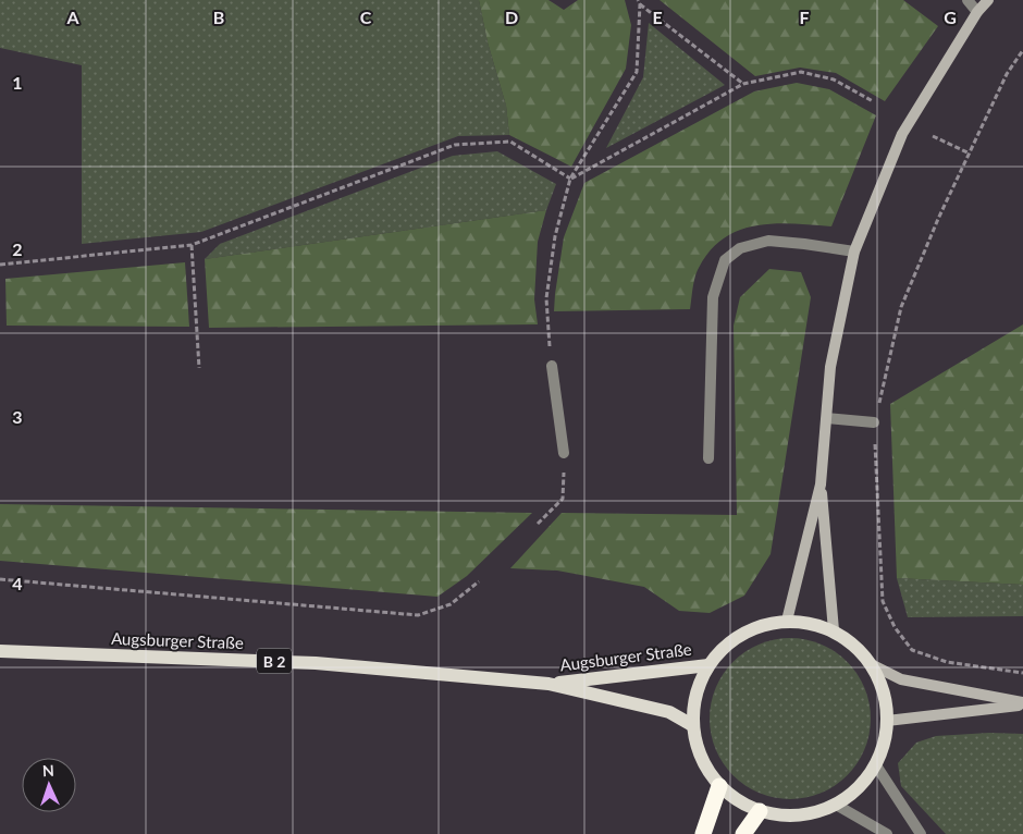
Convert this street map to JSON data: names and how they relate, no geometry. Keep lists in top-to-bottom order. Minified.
{"streets":{"main road":["Augsburger Straße","B 2"]},"north":"top","grid":{"columns":["A","B","C","D","E","F","G"],"rows":["1","2","3","4"]}}
